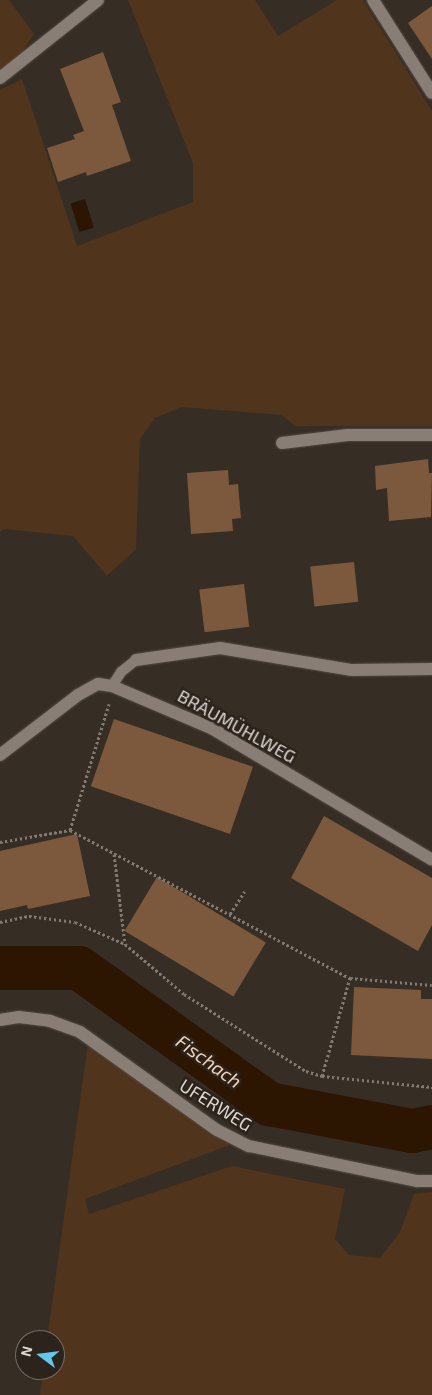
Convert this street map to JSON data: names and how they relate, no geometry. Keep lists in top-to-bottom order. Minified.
{"streets":{"street":["BRÄUMÜHLWEG","UFERWEG"]},"water":["Fischach"],"north":"left"}
